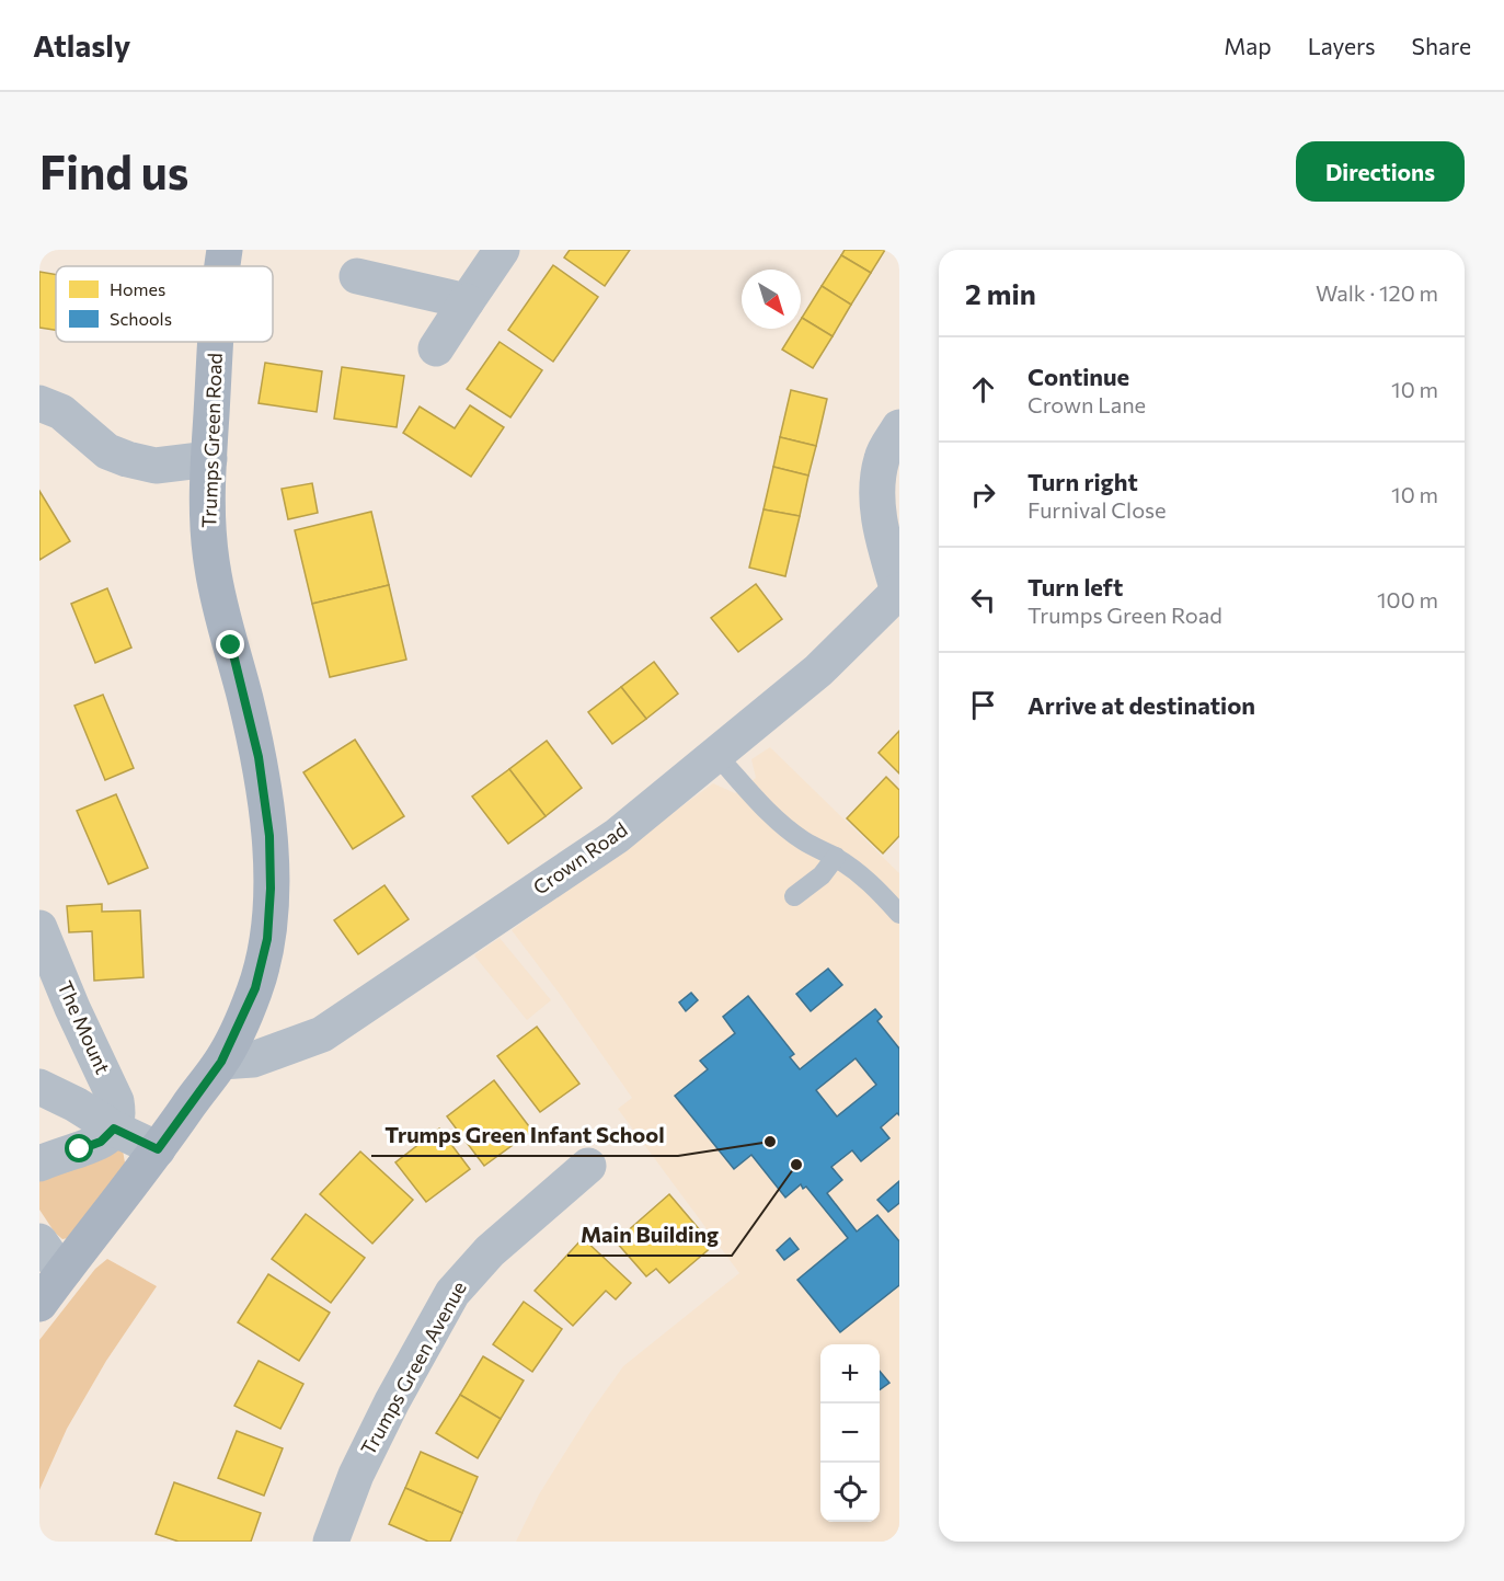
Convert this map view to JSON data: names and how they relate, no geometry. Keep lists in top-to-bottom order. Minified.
{"streets":{"street":["Trumps Green Road","Crown Road","The Mount","Trumps Green Avenue"]},"crossings":[["Trumps Green Road","Crown Road"]],"places":["Trumps Green Infant School","Main Building"],"legend":["Homes","Schools"],"north":"bottom right","page":{"header":"Atlasly","nav":["Map","Layers","Share"],"buttons":"Directions","title":"Find us","heading":["2 min","Walk · 120 m"],"list":[["Continue","Crown Lane","10 m"],["Turn right","Furnival Close","10 m"],["Turn left","Trumps Green Road","100 m"],"Arrive at destination"],"map_buttons":["+","−"]}}
